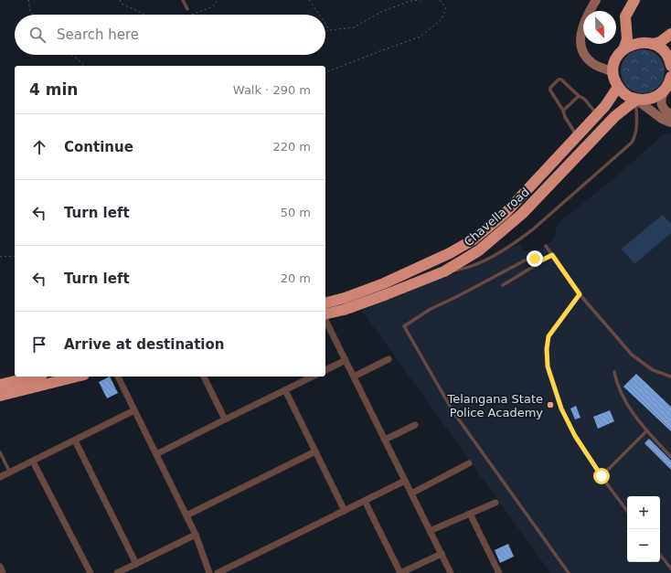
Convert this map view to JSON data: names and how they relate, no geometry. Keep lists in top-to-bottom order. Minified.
{"streets":{"highway":["Chavella road"]},"places":["Telangana State Police Academy"],"north":"bottom right","page":{"search":"Search here","heading":["4 min","Walk · 290 m"],"list":[["Continue","220 m"],["Turn left","50 m"],["Turn left","20 m"],"Arrive at destination"],"map_buttons":["+","−"]}}
